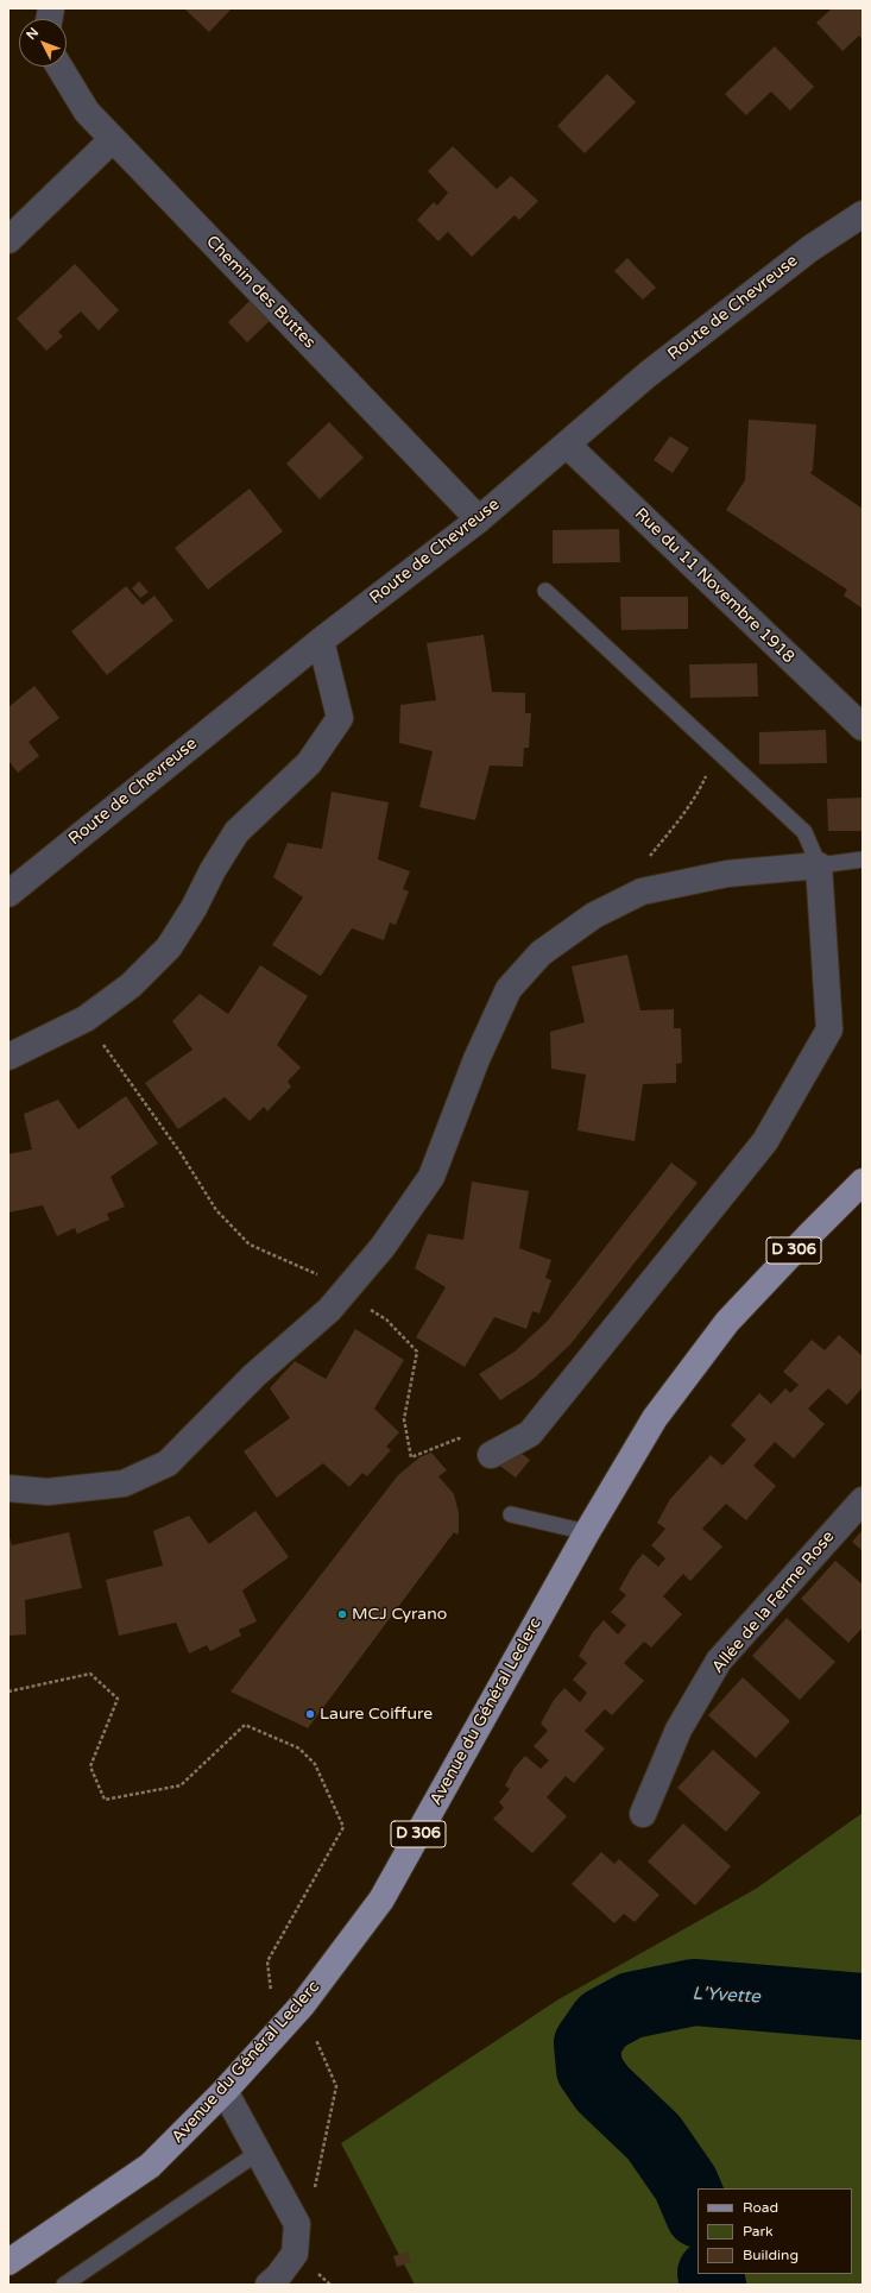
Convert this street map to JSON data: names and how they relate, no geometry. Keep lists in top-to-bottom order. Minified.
{"streets":{"main road":["D 306","Avenue du Général Leclerc"],"street":["Chemin des Buttes","Route de Chevreuse","Rue du 11 Novembre 1918","Allée de la Ferme Rose"]},"crossings":[["Chemin des Buttes","Route de Chevreuse"],["Route de Chevreuse","Rue du 11 Novembre 1918"]],"water":["L'Yvette"],"places":["MCJ Cyrano","Laure Coiffure"],"legend":["Road","Park","Building"],"north":"top left"}
